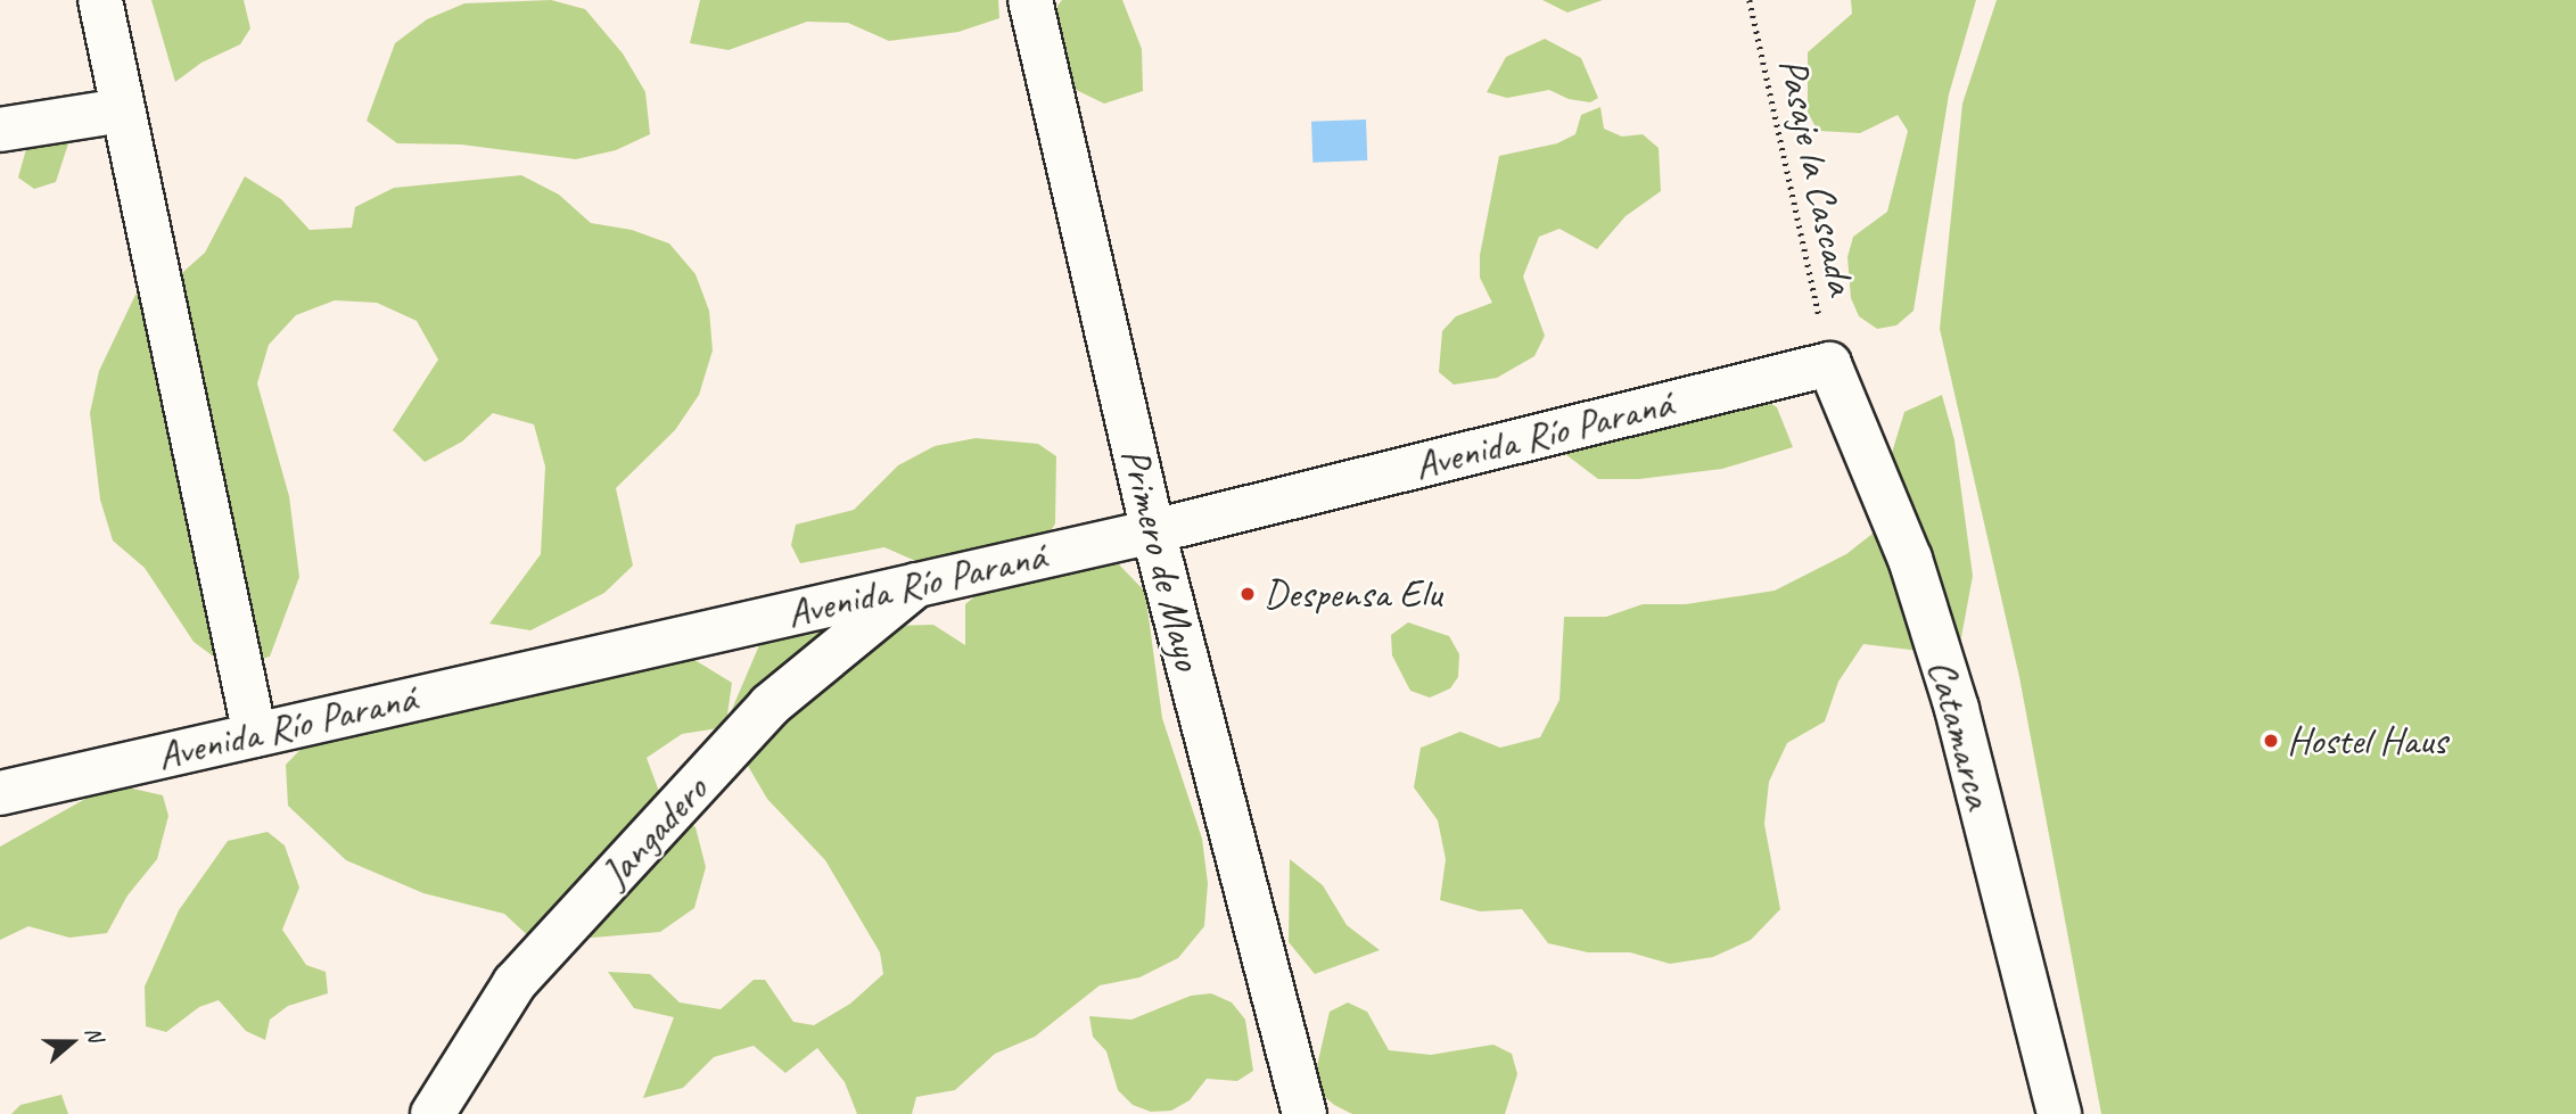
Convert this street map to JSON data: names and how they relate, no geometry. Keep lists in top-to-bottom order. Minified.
{"streets":{"street":["Avenida Río Paraná","Primero de Mayo","Catamarca","Jangadero"],"path":["Pasaje la Cascada"]},"crossings":[["Pasaje la Cascada","Avenida Río Paraná"],["Pasaje la Cascada","Catamarca"],["Avenida Río Paraná","Primero de Mayo"],["Avenida Río Paraná","Catamarca"],["Avenida Río Paraná","Jangadero"]],"places":["Despensa Elu","Hostel Haus"],"north":"right"}
